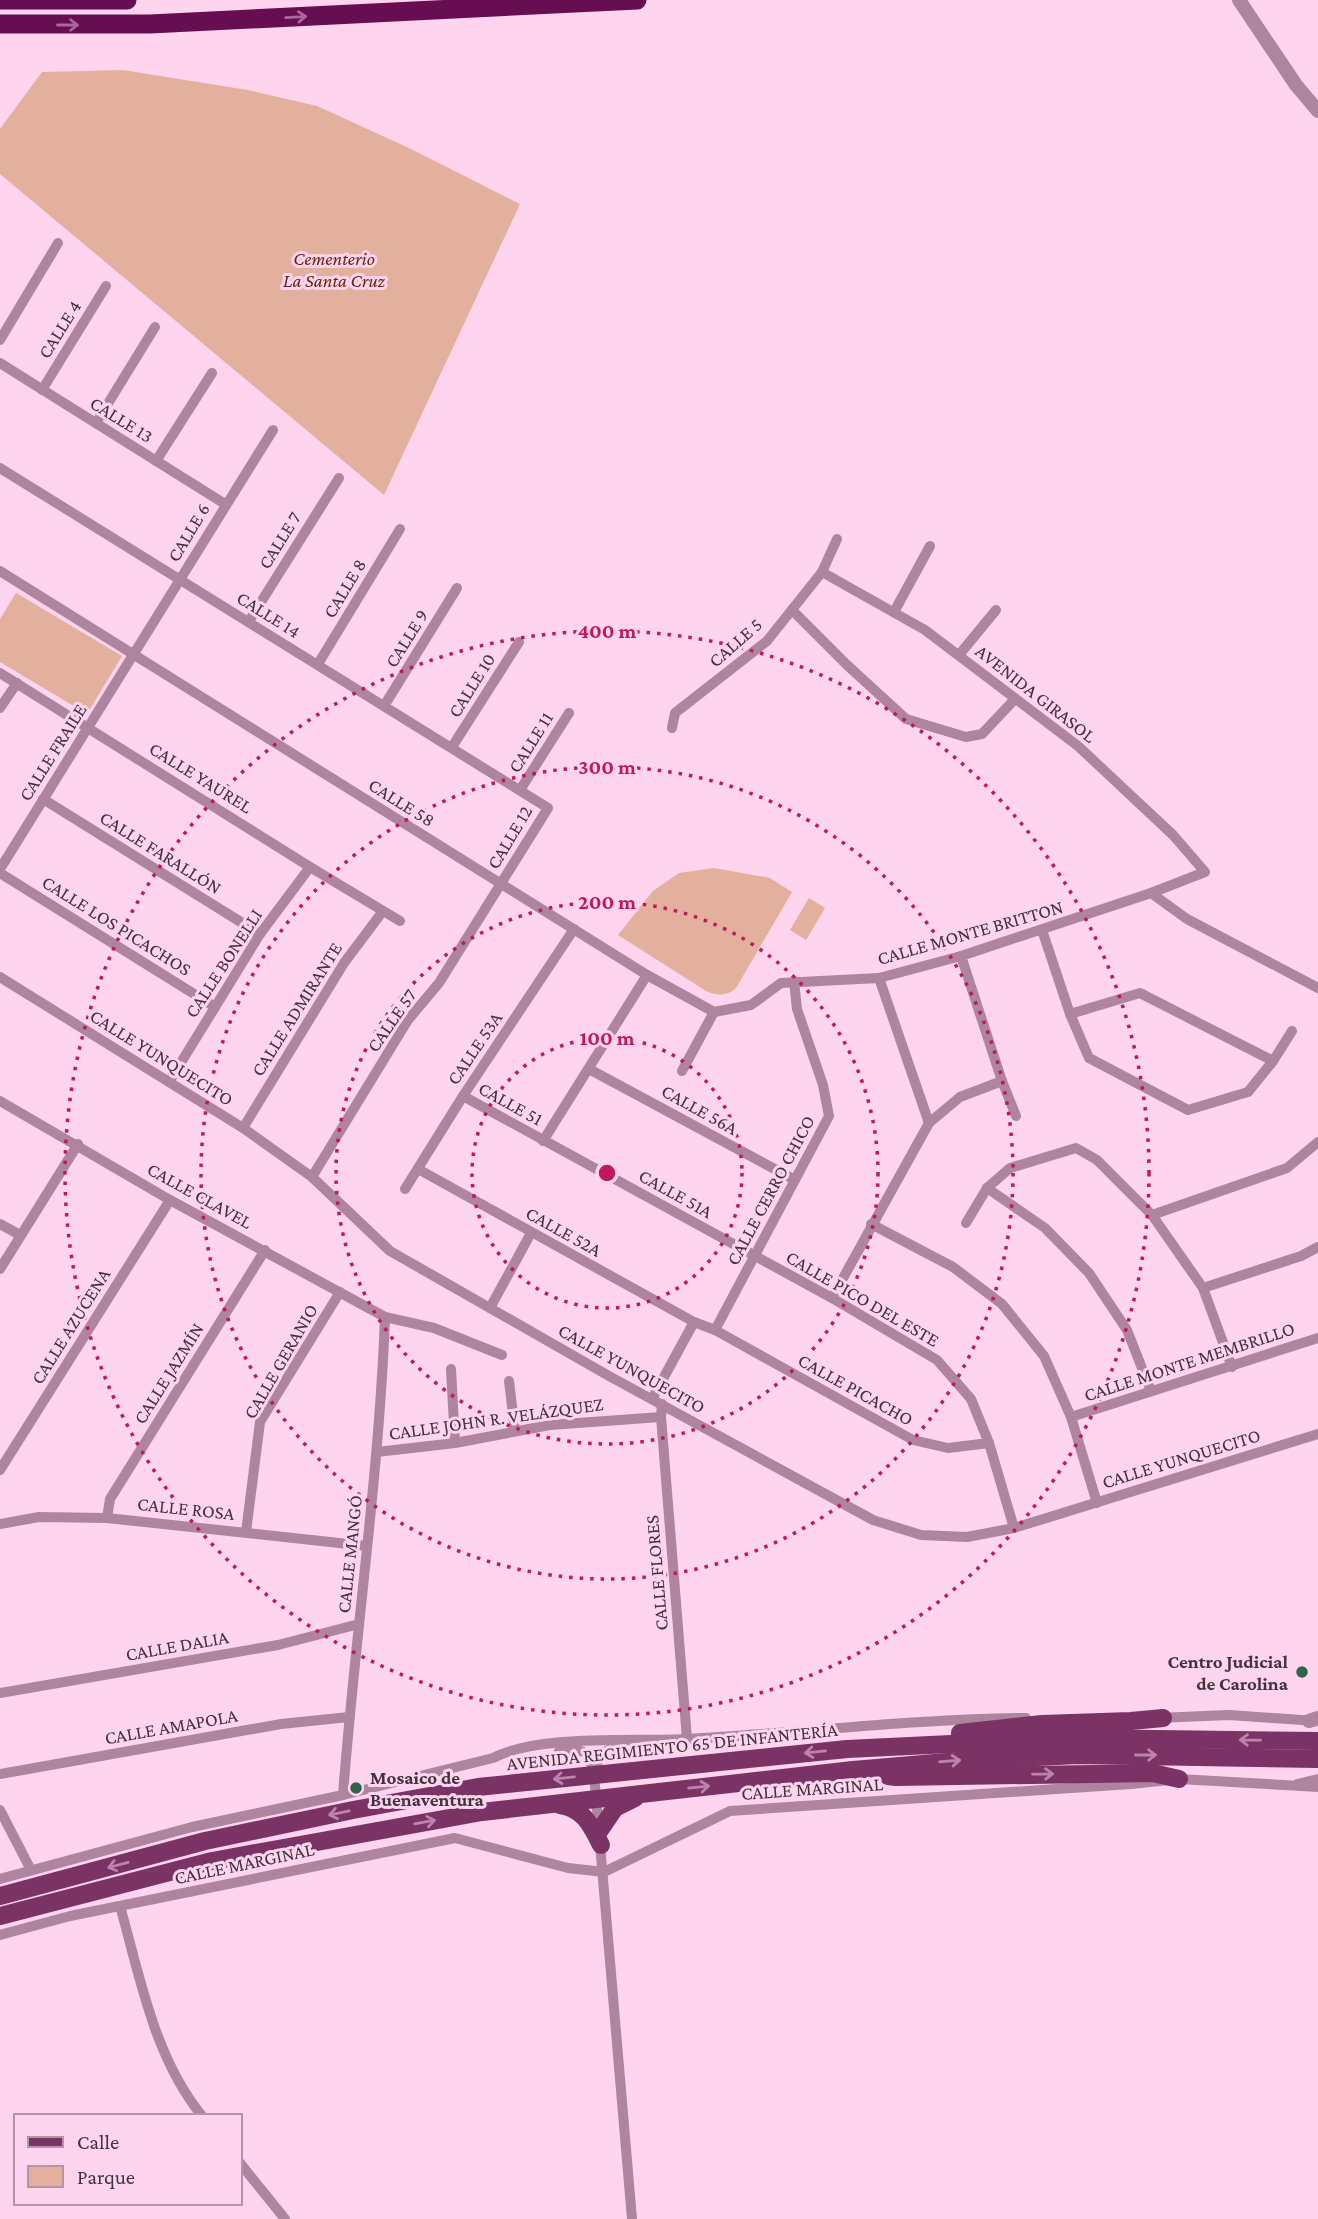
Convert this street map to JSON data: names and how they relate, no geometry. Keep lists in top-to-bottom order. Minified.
{"streets":{"main road":["AVENIDA REGIMIENTO 65 DE INFANTERÍA"],"street":["CALLE 4","CALLE 13","CALLE 6","CALLE 7","CALLE 8","CALLE 14","CALLE 9","CALLE 5","CALLE 10","AVENIDA GIRASOL","CALLE 11","CALLE FRAILE","CALLE YAUREL","CALLE 58","CALLE 12","CALLE FARALLÓN","CALLE LOS PICACHOS","CALLE MONTE BRITTON","CALLE BONELLI","CALLE ADMIRANTE","CALLE 57","CALLE 53A","CALLE YUNQUECITO","CALLE 51","CALLE 56A","CALLE CERRO CHICO","CALLE 51A","CALLE CLAVEL","CALLE 52A","CALLE PICO DEL ESTE","CALLE AZUCENA","CALLE GERANIO","CALLE MONTE MEMBRILLO","CALLE JAZMÍN","CALLE PICACHO","CALLE JOHN R. VELÁZQUEZ","CALLE ROSA","CALLE MANGÓ","CALLE FLORES","CALLE DALIA","CALLE AMAPOLA","CALLE MARGINAL"]},"crossings":[["CALLE 4","CALLE 13"],["CALLE 13","CALLE 6"],["CALLE 6","CALLE 14"],["CALLE 6","CALLE FRAILE"],["CALLE 6","CALLE 58"],["CALLE 7","CALLE 14"],["CALLE 8","CALLE 14"],["CALLE 14","CALLE 9"],["CALLE 14","CALLE 10"],["CALLE 14","CALLE 11"],["CALLE 14","CALLE 12"],["CALLE 5","AVENIDA GIRASOL"],["AVENIDA GIRASOL","CALLE MONTE BRITTON"],["CALLE FRAILE","CALLE YAUREL"],["CALLE FRAILE","CALLE 58"],["CALLE FRAILE","CALLE FARALLÓN"],["CALLE FRAILE","CALLE LOS PICACHOS"],["CALLE YAUREL","CALLE BONELLI"],["CALLE YAUREL","CALLE ADMIRANTE"],["CALLE 58","CALLE 12"],["CALLE 58","CALLE 57"],["CALLE 58","CALLE 53A"],["CALLE 12","CALLE 57"],["CALLE FARALLÓN","CALLE BONELLI"],["CALLE LOS PICACHOS","CALLE BONELLI"],["CALLE MONTE BRITTON","CALLE CERRO CHICO"],["CALLE BONELLI","CALLE YUNQUECITO"],["CALLE ADMIRANTE","CALLE YUNQUECITO"],["CALLE 57","CALLE YUNQUECITO"],["CALLE 53A","CALLE 51"],["CALLE 53A","CALLE 52A"],["CALLE YUNQUECITO","CALLE PICO DEL ESTE"],["CALLE YUNQUECITO","CALLE FLORES"],["CALLE 51","CALLE 51A"],["CALLE 56A","CALLE CERRO CHICO"],["CALLE CERRO CHICO","CALLE 51A"],["CALLE CERRO CHICO","CALLE 52A"],["CALLE CERRO CHICO","CALLE PICO DEL ESTE"],["CALLE CERRO CHICO","CALLE PICACHO"],["CALLE 51A","CALLE PICO DEL ESTE"],["CALLE CLAVEL","CALLE AZUCENA"],["CALLE CLAVEL","CALLE GERANIO"],["CALLE CLAVEL","CALLE JAZMÍN"],["CALLE CLAVEL","CALLE MANGÓ"],["CALLE 52A","CALLE PICACHO"],["CALLE PICO DEL ESTE","CALLE PICACHO"],["CALLE GERANIO","CALLE ROSA"],["CALLE JAZMÍN","CALLE ROSA"],["CALLE JOHN R. VELÁZQUEZ","CALLE MANGÓ"],["CALLE JOHN R. VELÁZQUEZ","CALLE FLORES"],["CALLE ROSA","CALLE MANGÓ"],["CALLE MANGÓ","CALLE DALIA"],["CALLE MANGÓ","CALLE AMAPOLA"]],"parks":["Cementerio La Santa Cruz"],"places":["Centro Judicial de Carolina","Mosaico de Buenaventura"],"legend":["Calle","Parque"],"rings":["400 m","300 m","200 m","100 m"]}
